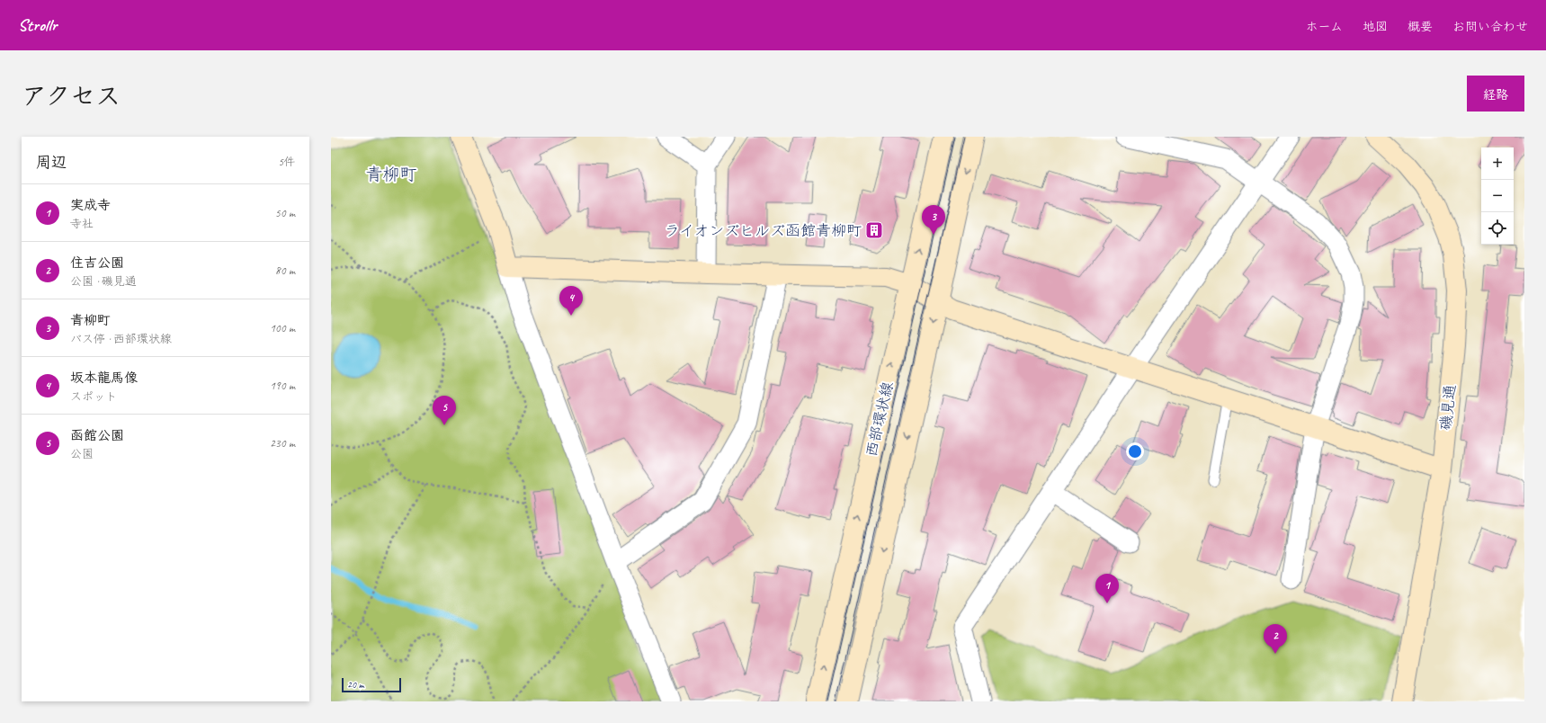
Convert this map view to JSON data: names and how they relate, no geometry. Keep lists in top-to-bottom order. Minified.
{"streets":{"street":["磯見通","西部環状線"]},"districts":["青柳町"],"places":{"building":["ライオンズヒルズ函館青柳町"]},"scale_bar":"20 m","page":{"header":"Strollr","nav":["ホーム","地図","概要","お問い合わせ"],"title":"アクセス","buttons":"経路","heading":["周辺","5件"],"map_buttons":["+","−"],"list":[{"mark":"1","name":"実成寺","note":"寺社","value":"50 m"},{"mark":"2","name":"住吉公園","note":"公園 · 磯見通","value":"80 m"},{"mark":"3","name":"青柳町","note":"バス停 · 西部環状線","value":"100 m"},{"mark":"4","name":"坂本龍馬像","note":"スポット","value":"190 m"},{"mark":"5","name":"函館公園","note":"公園","value":"230 m"}],"pins":["3","4","5","1","2"],"scale":"20 m"}}
